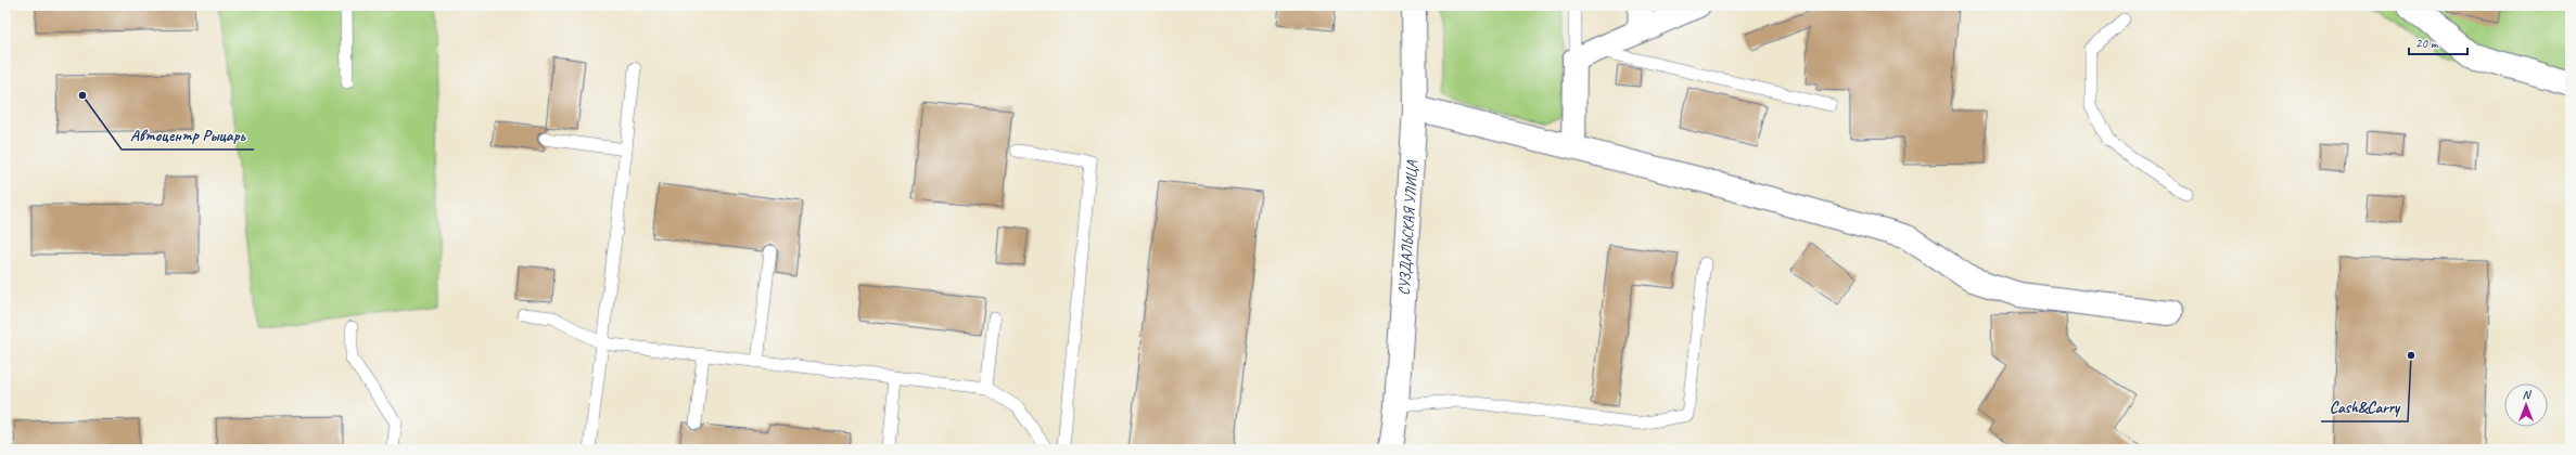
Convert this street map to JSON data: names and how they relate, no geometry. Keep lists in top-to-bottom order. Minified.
{"streets":{"street":["СУЗДАЛЬСКАЯ УЛИЦА"]},"places":["Автоцентр Рыцарь","Cash&Carry"],"scale_bar":"20 m","north":"top"}
